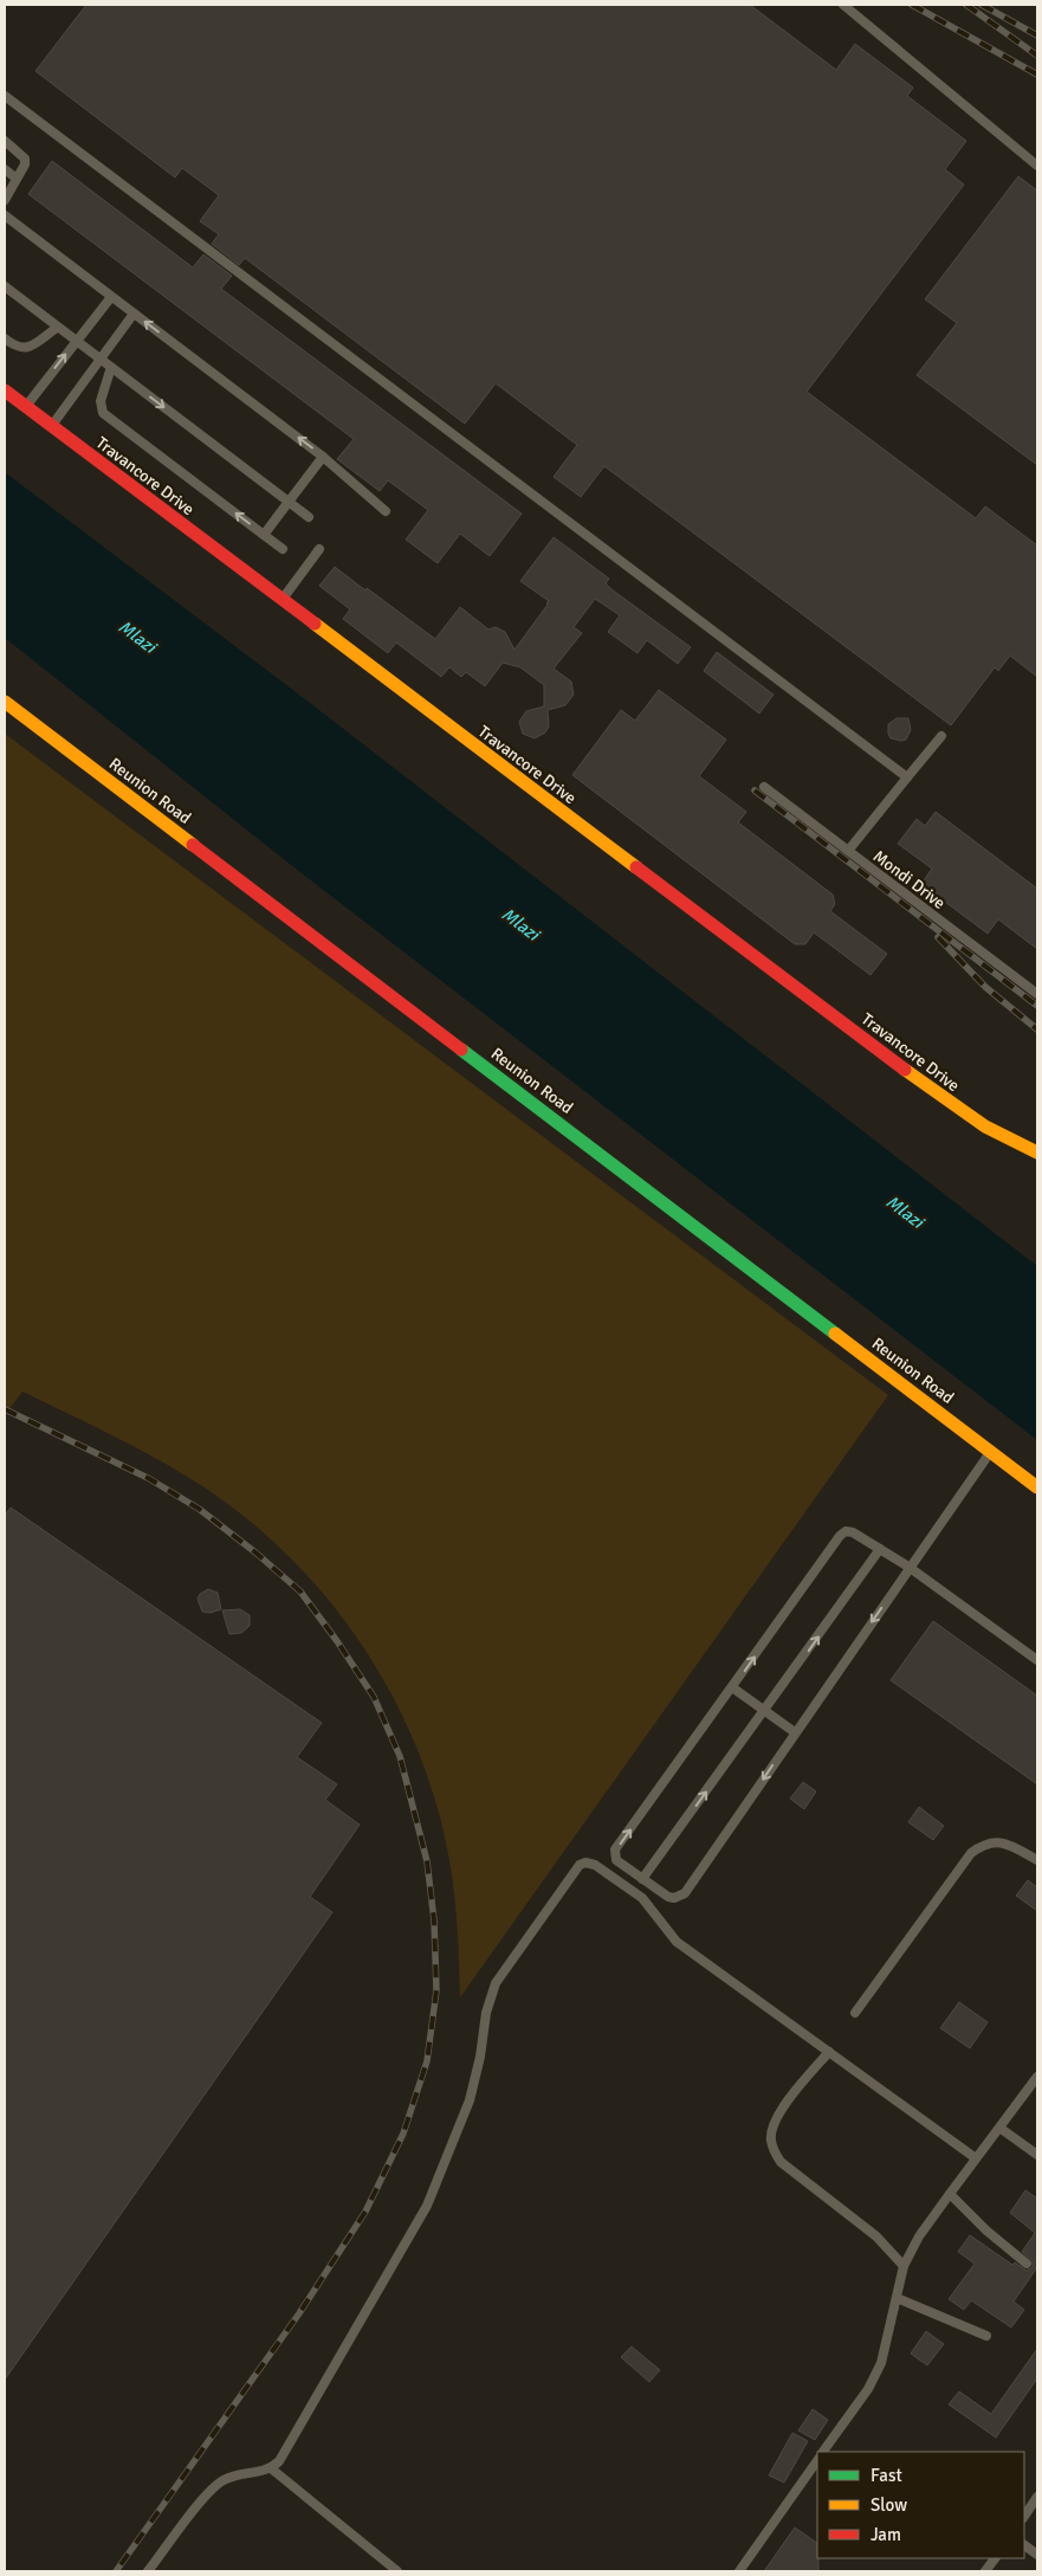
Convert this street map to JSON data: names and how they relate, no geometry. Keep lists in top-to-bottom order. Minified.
{"streets":{"street":["Travancore Drive","Reunion Road"],"lane":["Mondi Drive"]},"water":["Mlazi"],"legend":["Fast","Slow","Jam"]}
